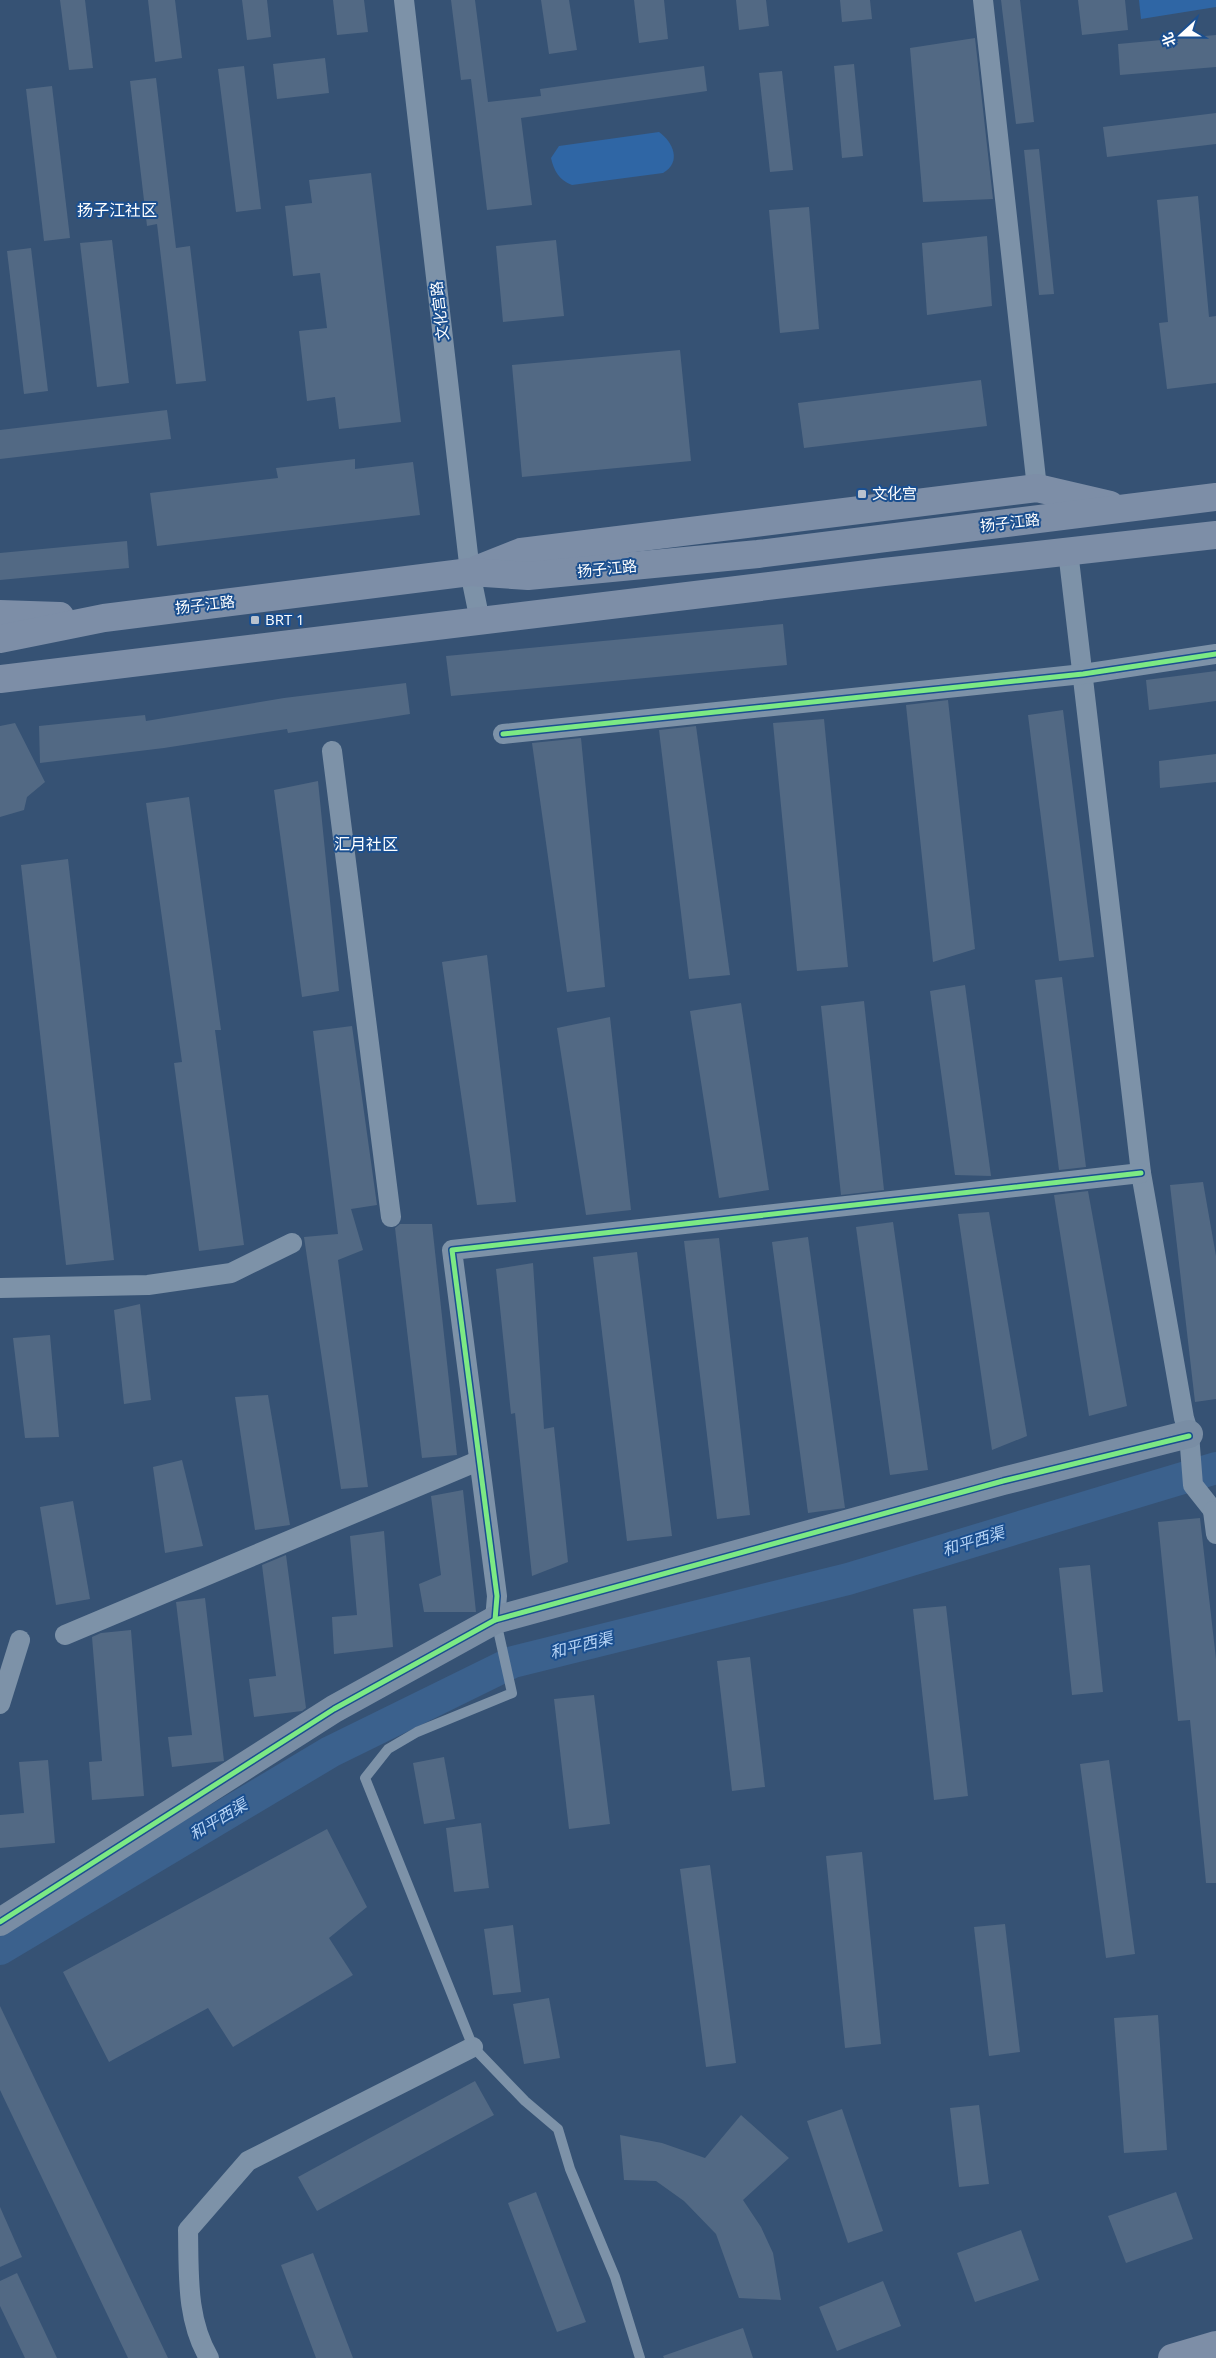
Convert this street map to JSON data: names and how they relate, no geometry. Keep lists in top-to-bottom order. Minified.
{"streets":{"main road":["扬子江路"],"street":["文化宫路"]},"crossings":[["文化宫路","扬子江路"]],"districts":["扬子江社区","汇月社区"],"water":["和平西渠"],"places":{"transit":["文化宫","BRT 1"]},"north":"left"}
